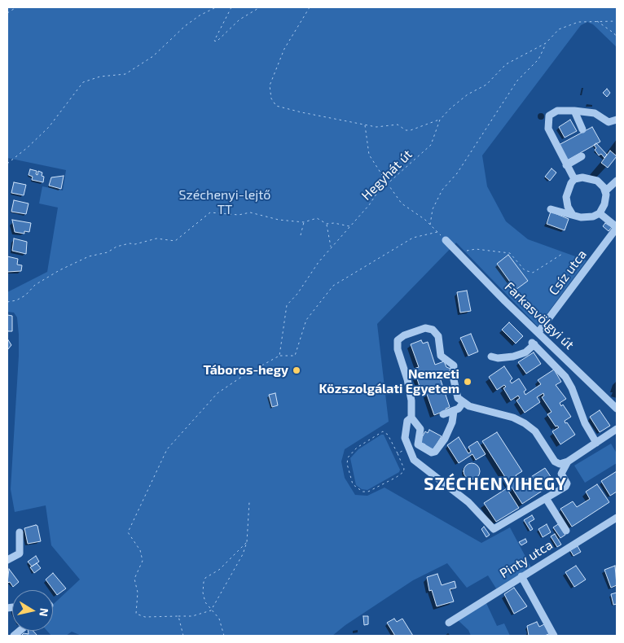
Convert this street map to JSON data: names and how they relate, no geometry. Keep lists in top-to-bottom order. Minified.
{"streets":{"street":["Csíz utca","Farkasvölgyi út","Pinty utca"],"path":["Hegyhát út"]},"crossings":[["Csíz utca","Farkasvölgyi út"]],"districts":["SZÉCHENYIHEGY"],"parks":["Széchenyi-lejtő TT"],"places":["Táboros-hegy","Nemzeti Közszolgálati Egyetem"],"north":"right"}
